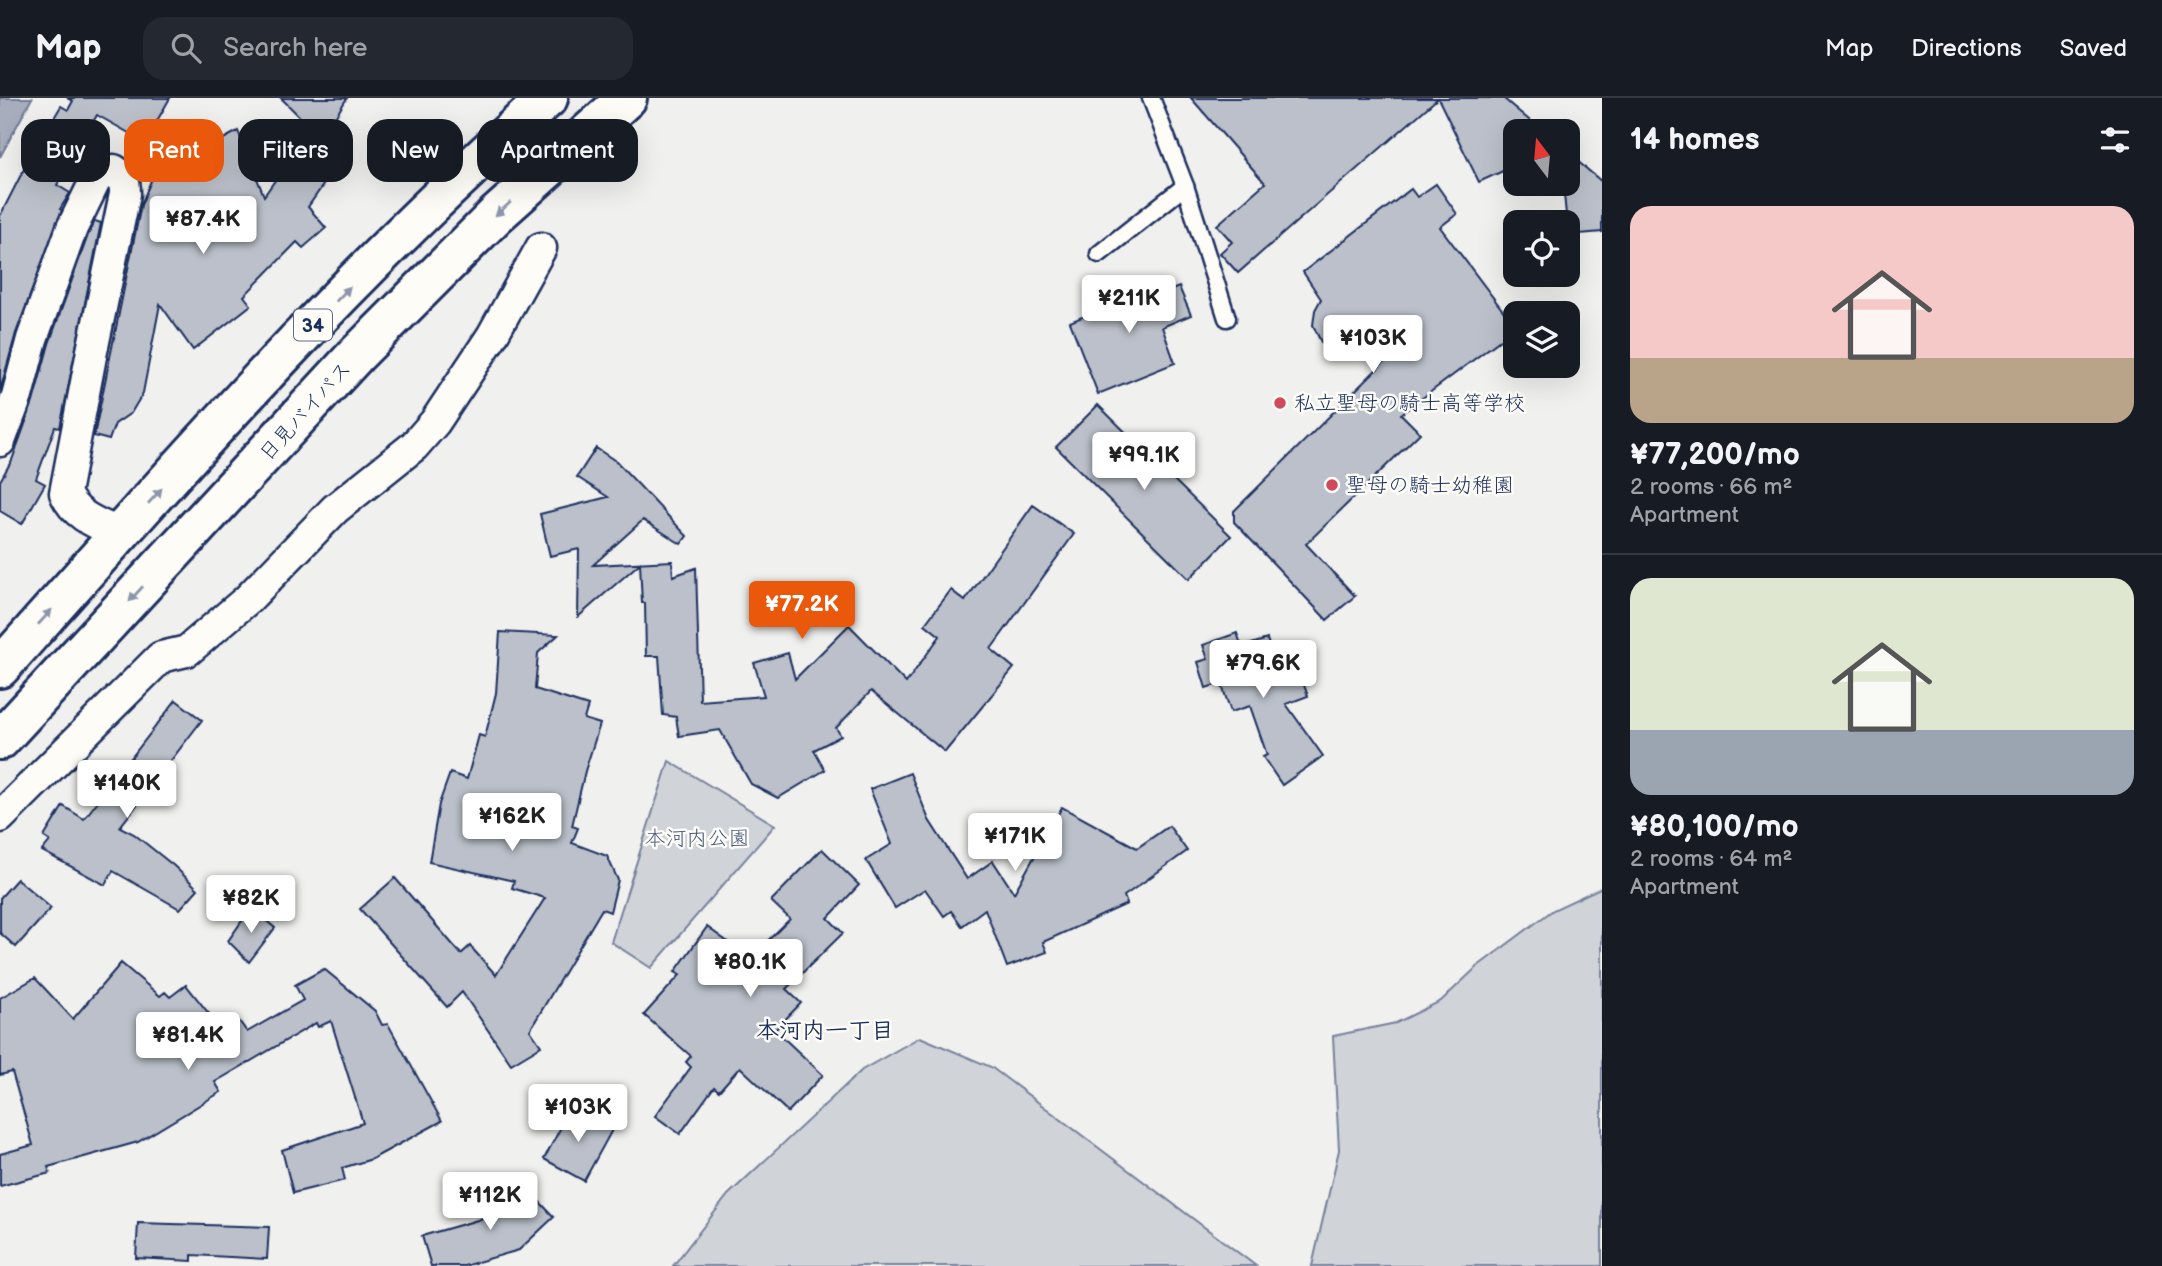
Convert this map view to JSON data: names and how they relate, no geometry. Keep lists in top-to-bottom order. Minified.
{"streets":{"highway":["34","日見バイパス"]},"districts":["本河内一丁目"],"parks":["本河内公園"],"places":["私立聖母の騎士高等学校","聖母の騎士幼稚園"],"north":"top","page":{"header":"Map","search":"Search here","nav":["Map","Directions","Saved"],"heading":"14 homes","chip":["Buy","Rent","Filters","New","Apartment"],"list":[{"name":"¥77,200/mo","note":"2 rooms · 66 m² · Apartment"},{"name":"¥80,100/mo","note":"2 rooms · 64 m² · Apartment"}],"price":["¥87.4K","¥211K","¥103K","¥99.1K","¥77.2K","¥79.6K","¥140K","¥162K","¥171K","¥82K","¥80.1K","¥81.4K","¥103K","¥112K"]}}
